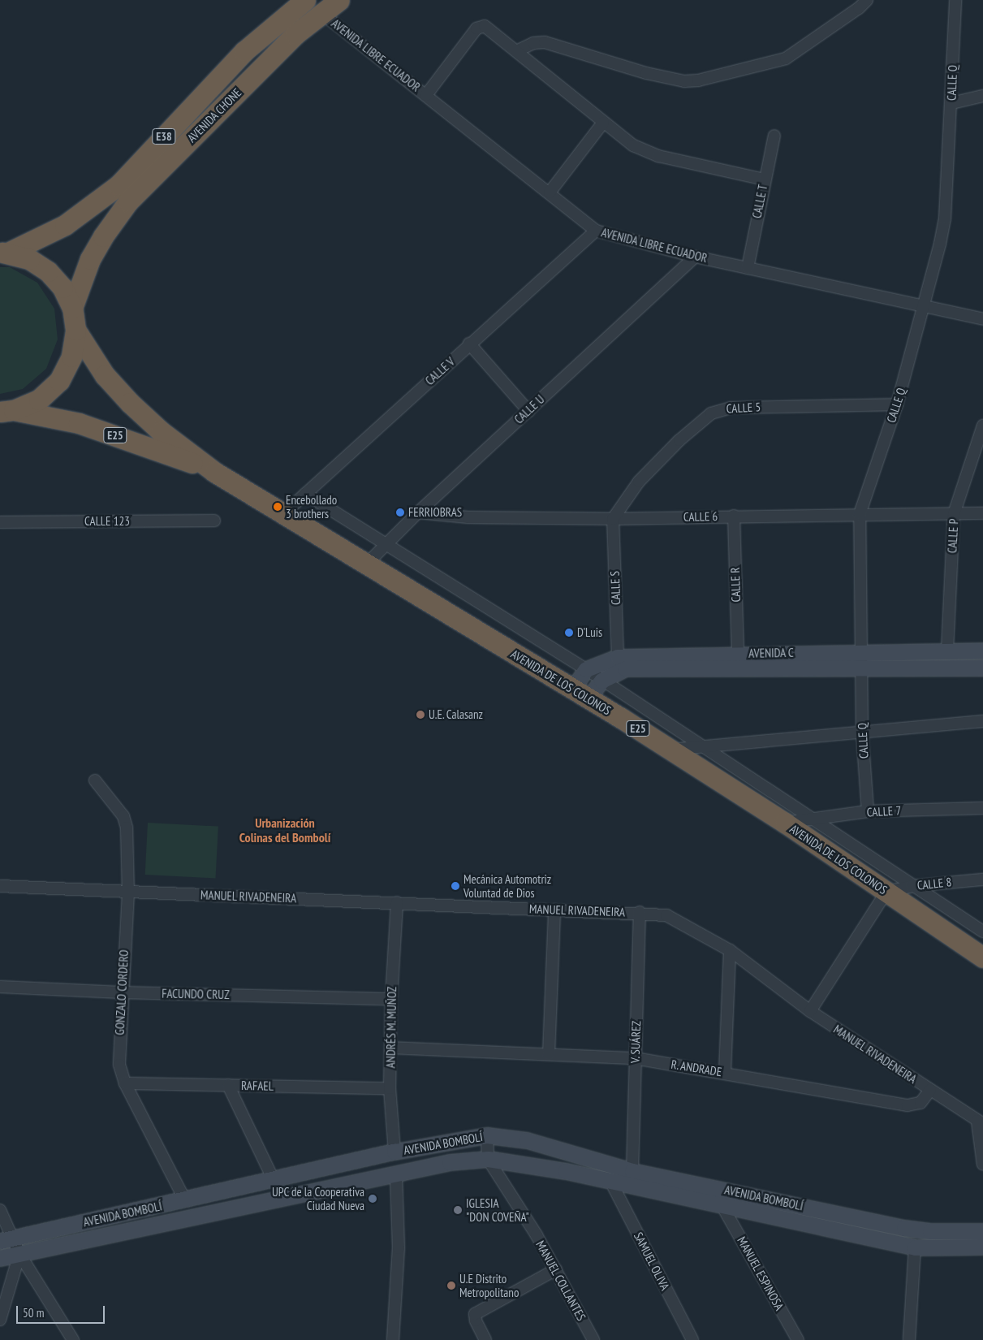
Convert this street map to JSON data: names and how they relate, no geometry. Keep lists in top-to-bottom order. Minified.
{"streets":{"highway":["AVENIDA CHONE","E38","E25","AVENIDA DE LOS COLONOS"],"street":["AVENIDA LIBRE ECUADOR","CALLE Q","CALLE T","CALLE V","CALLE 5","CALLE U","CALLE 6","CALLE 123","CALLE P","CALLE R","CALLE S","AVENIDA C","CALLE 7","CALLE 8","MANUEL RIVADENEIRA","GONZALO CORDERO","FACUNDO CRUZ","ANDRÉS M. MUÑOZ","V. SUÁREZ","R. ANDRADE","RAFAEL","AVENIDA BOMBOLÍ","SAMUEL OLIVA","MANUEL ESPINOSA","MANUEL COLLANTES"]},"crossings":[["AVENIDA LIBRE ECUADOR","CALLE Q"],["AVENIDA LIBRE ECUADOR","AVENIDA CHONE"],["AVENIDA LIBRE ECUADOR","CALLE T"],["AVENIDA LIBRE ECUADOR","CALLE V"],["AVENIDA LIBRE ECUADOR","CALLE U"],["CALLE Q","CALLE 5"],["CALLE Q","CALLE 6"],["CALLE Q","AVENIDA C"],["CALLE Q","CALLE 7"],["AVENIDA CHONE","E25"],["CALLE V","AVENIDA DE LOS COLONOS"],["CALLE 5","CALLE 6"],["CALLE 5","CALLE S"],["CALLE U","CALLE 6"],["CALLE U","AVENIDA DE LOS COLONOS"],["E25","AVENIDA DE LOS COLONOS"],["CALLE 6","CALLE P"],["CALLE 6","CALLE R"],["CALLE 6","CALLE S"],["CALLE P","AVENIDA C"],["CALLE R","AVENIDA C"],["CALLE S","AVENIDA C"],["AVENIDA C","AVENIDA DE LOS COLONOS"],["AVENIDA DE LOS COLONOS","CALLE 7"],["AVENIDA DE LOS COLONOS","CALLE 8"],["MANUEL RIVADENEIRA","GONZALO CORDERO"],["MANUEL RIVADENEIRA","ANDRÉS M. MUÑOZ"],["MANUEL RIVADENEIRA","V. SUÁREZ"],["MANUEL RIVADENEIRA","R. ANDRADE"],["GONZALO CORDERO","FACUNDO CRUZ"],["GONZALO CORDERO","RAFAEL"],["GONZALO CORDERO","AVENIDA BOMBOLÍ"],["FACUNDO CRUZ","ANDRÉS M. MUÑOZ"],["ANDRÉS M. MUÑOZ","R. ANDRADE"],["ANDRÉS M. MUÑOZ","RAFAEL"],["ANDRÉS M. MUÑOZ","AVENIDA BOMBOLÍ"],["V. SUÁREZ","R. ANDRADE"],["V. SUÁREZ","AVENIDA BOMBOLÍ"],["AVENIDA BOMBOLÍ","SAMUEL OLIVA"],["AVENIDA BOMBOLÍ","MANUEL ESPINOSA"],["AVENIDA BOMBOLÍ","MANUEL COLLANTES"]],"districts":["Urbanización Colinas del Bombolí"],"places":["Encebollado 3 brothers","FERRIOBRAS","D'Luis","U.E. Calasanz","Mecánica Automotriz Voluntad de Dios","UPC de la Cooperativa Ciudad Nueva","IGLESIA \"DON COVEÑA\"","U.E Distrito Metropolitano"],"scale_bar":"50 m"}
